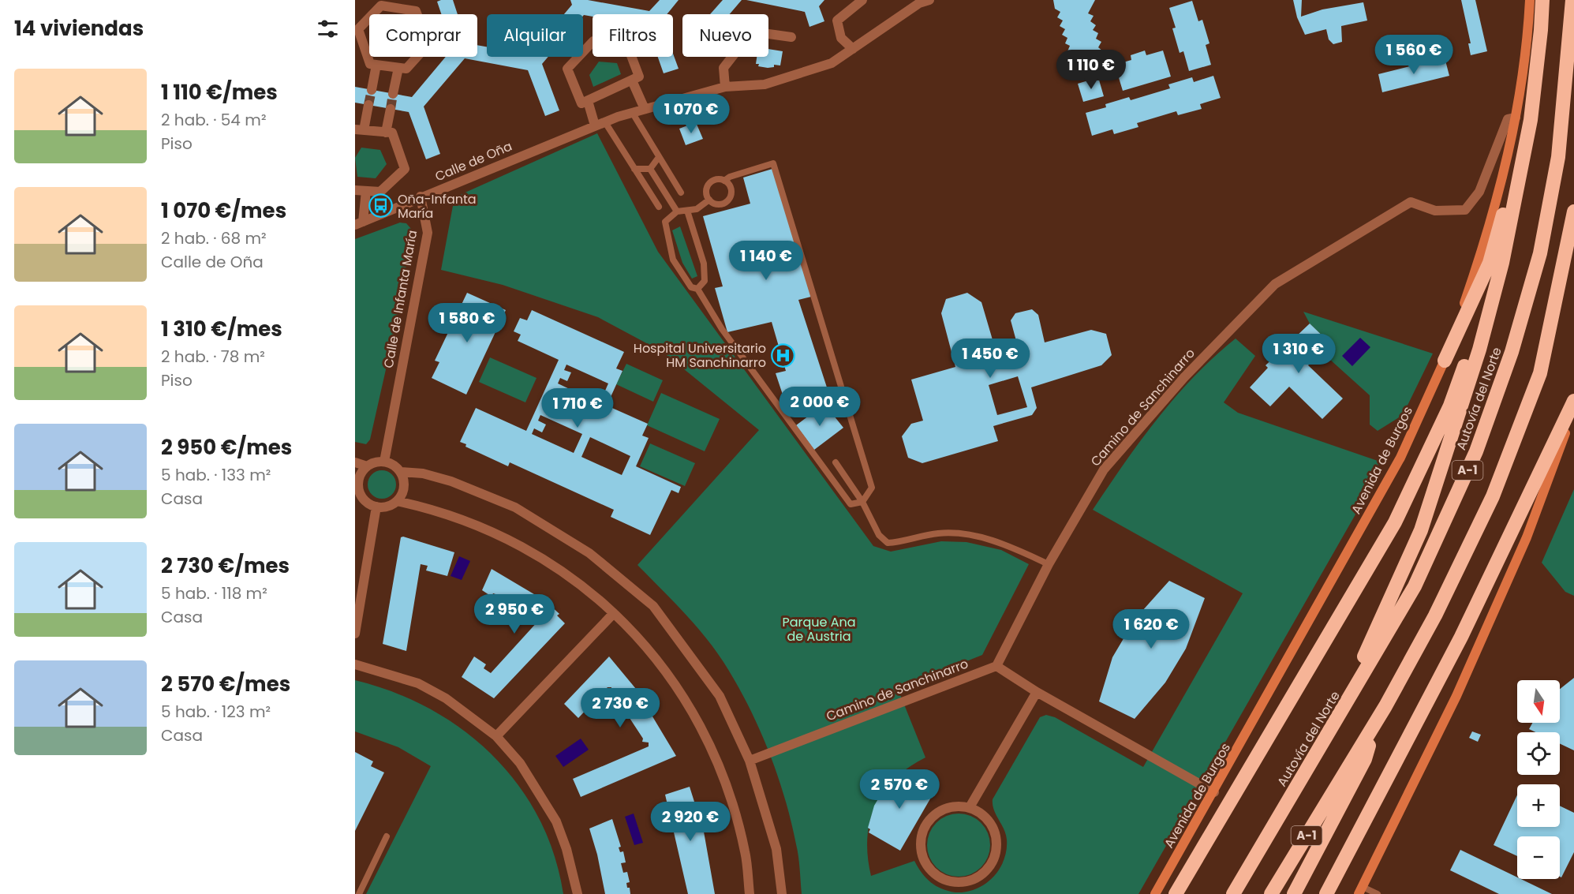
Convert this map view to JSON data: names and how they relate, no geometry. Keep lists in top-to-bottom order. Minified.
{"streets":{"highway":["Autovía del Norte","A-1"],"street":["Calle de Oña","Calle de Infanta María","Camino de Sanchinarro","Avenida de Burgos"]},"crossings":[["Calle de Oña","Calle de Infanta María"],["Camino de Sanchinarro","Avenida de Burgos"]],"parks":["Parque Ana de Austria"],"places":{"bus stop":["Oña-Infanta María"],"hospital":["Hospital Universitario HM Sanchinarro"]},"north":"bottom","page":{"heading":"14 viviendas","chip":["Comprar","Alquilar","Filtros","Nuevo"],"price":["1 560 €","1 110 €","1 070 €","1 140 €","1 580 €","1 310 €","1 450 €","2 000 €","1 710 €","2 950 €","1 620 €","2 730 €","2 570 €","2 920 €"],"list":[{"name":"1 110 €/mes","note":"2 hab. · 54 m² · Piso"},{"name":"1 070 €/mes","note":"2 hab. · 68 m² · Calle de Oña"},{"name":"1 310 €/mes","note":"2 hab. · 78 m² · Piso"},{"name":"2 950 €/mes","note":"5 hab. · 133 m² · Casa"},{"name":"2 730 €/mes","note":"5 hab. · 118 m² · Casa"},{"name":"2 570 €/mes","note":"5 hab. · 123 m² · Casa"}],"map_buttons":["+","−"]}}
